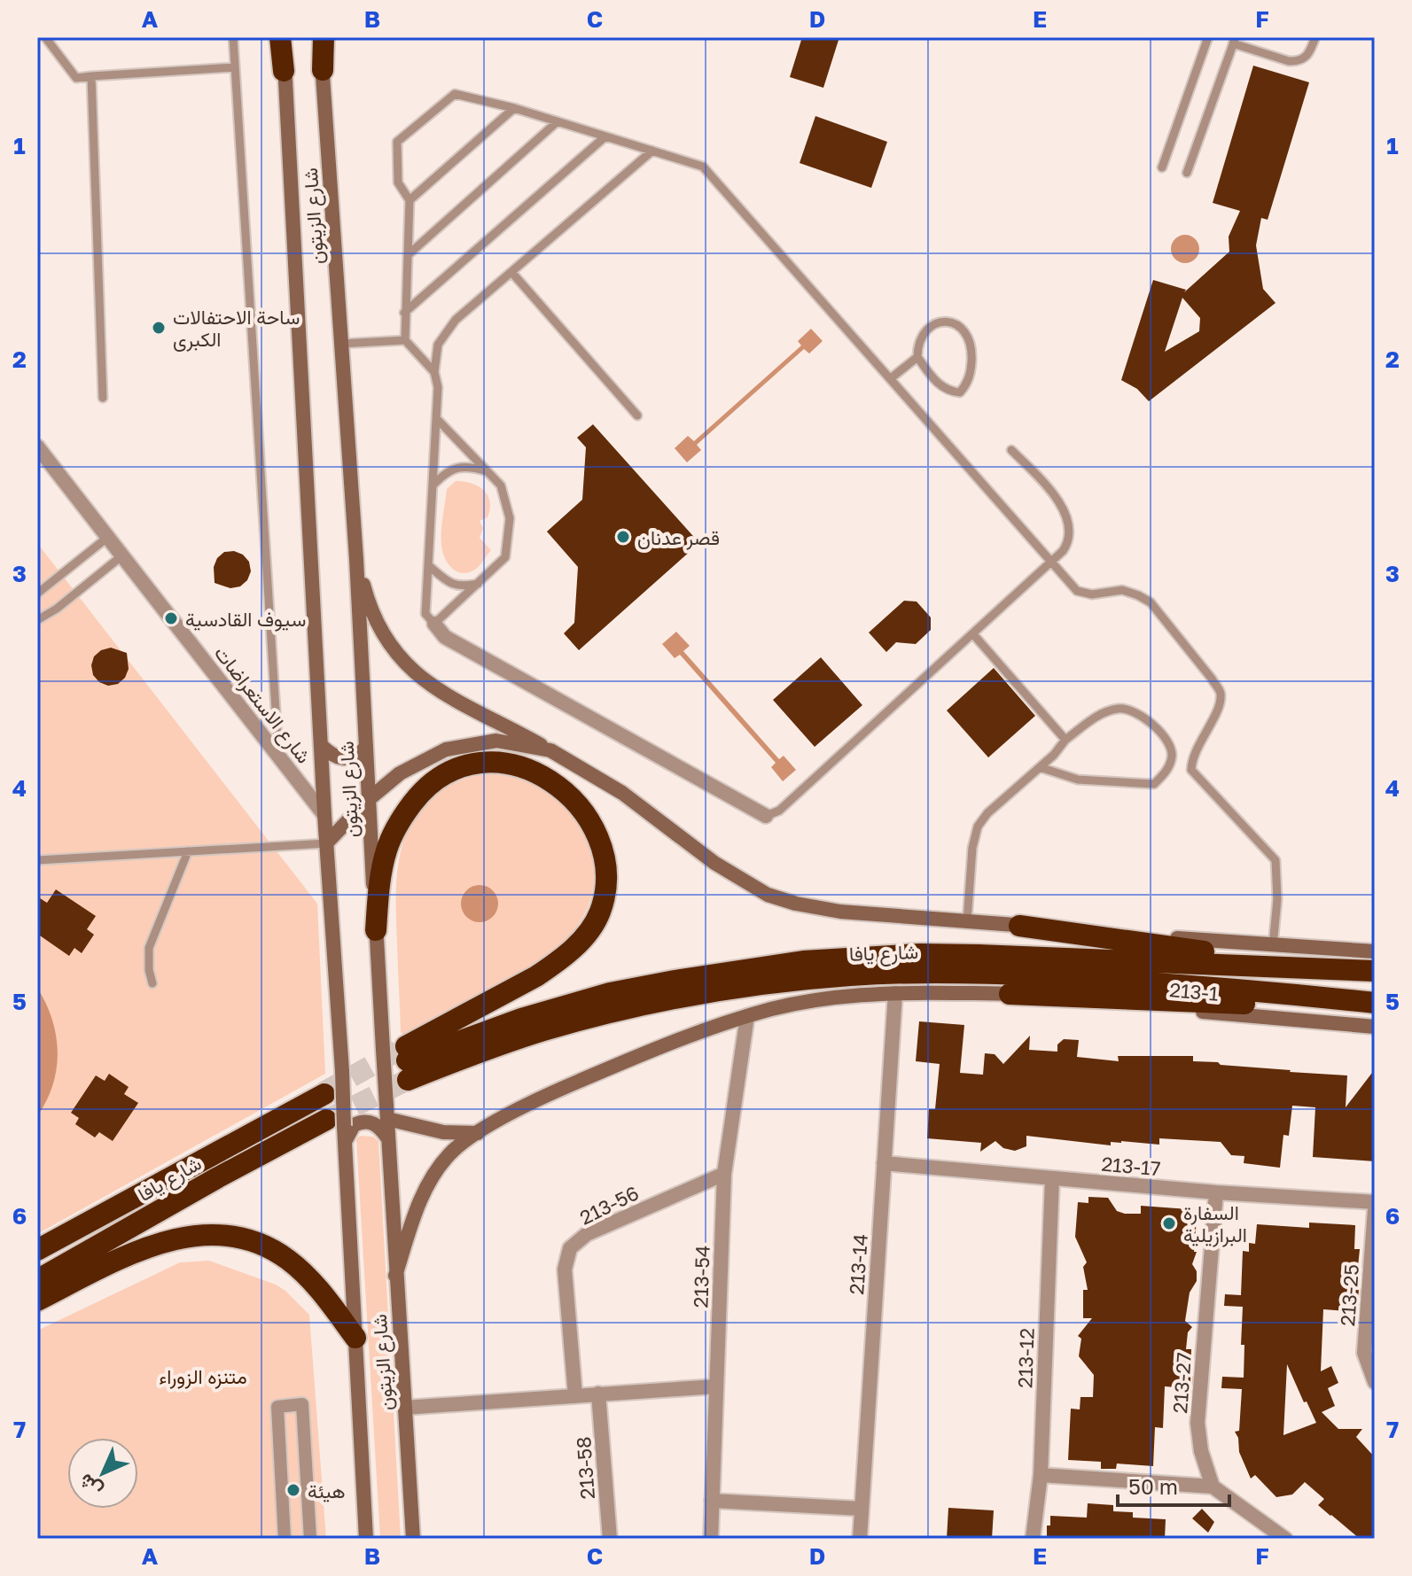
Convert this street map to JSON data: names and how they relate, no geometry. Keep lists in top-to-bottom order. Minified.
{"streets":{"highway":["شارع يافا"],"main road":["شارع الزيتون","213-1"],"street":["شارع الاستعراضات","213-17","213-56","213-14","213-54","213-25","213-12","213-27","213-58"]},"crossings":[["شارع الزيتون","شارع الاستعراضات"],["شارع الزيتون","شارع يافا"],["شارع الزيتون","213-1"],["213-1","213-14"],["213-1","213-54"],["213-17","213-14"],["213-17","213-12"],["213-17","213-27"],["213-56","213-54"]],"parks":["متنزه الزوراء"],"places":["ساحة الاحتفالات الكبرى","قصر عدنان","سيوف القادسية","السفارة البرازيلية","هيئة"],"scale_bar":"50 m","north":"bottom left","grid":{"columns":["A","B","C","D","E","F"],"rows":["1","2","3","4","5","6","7"]}}
